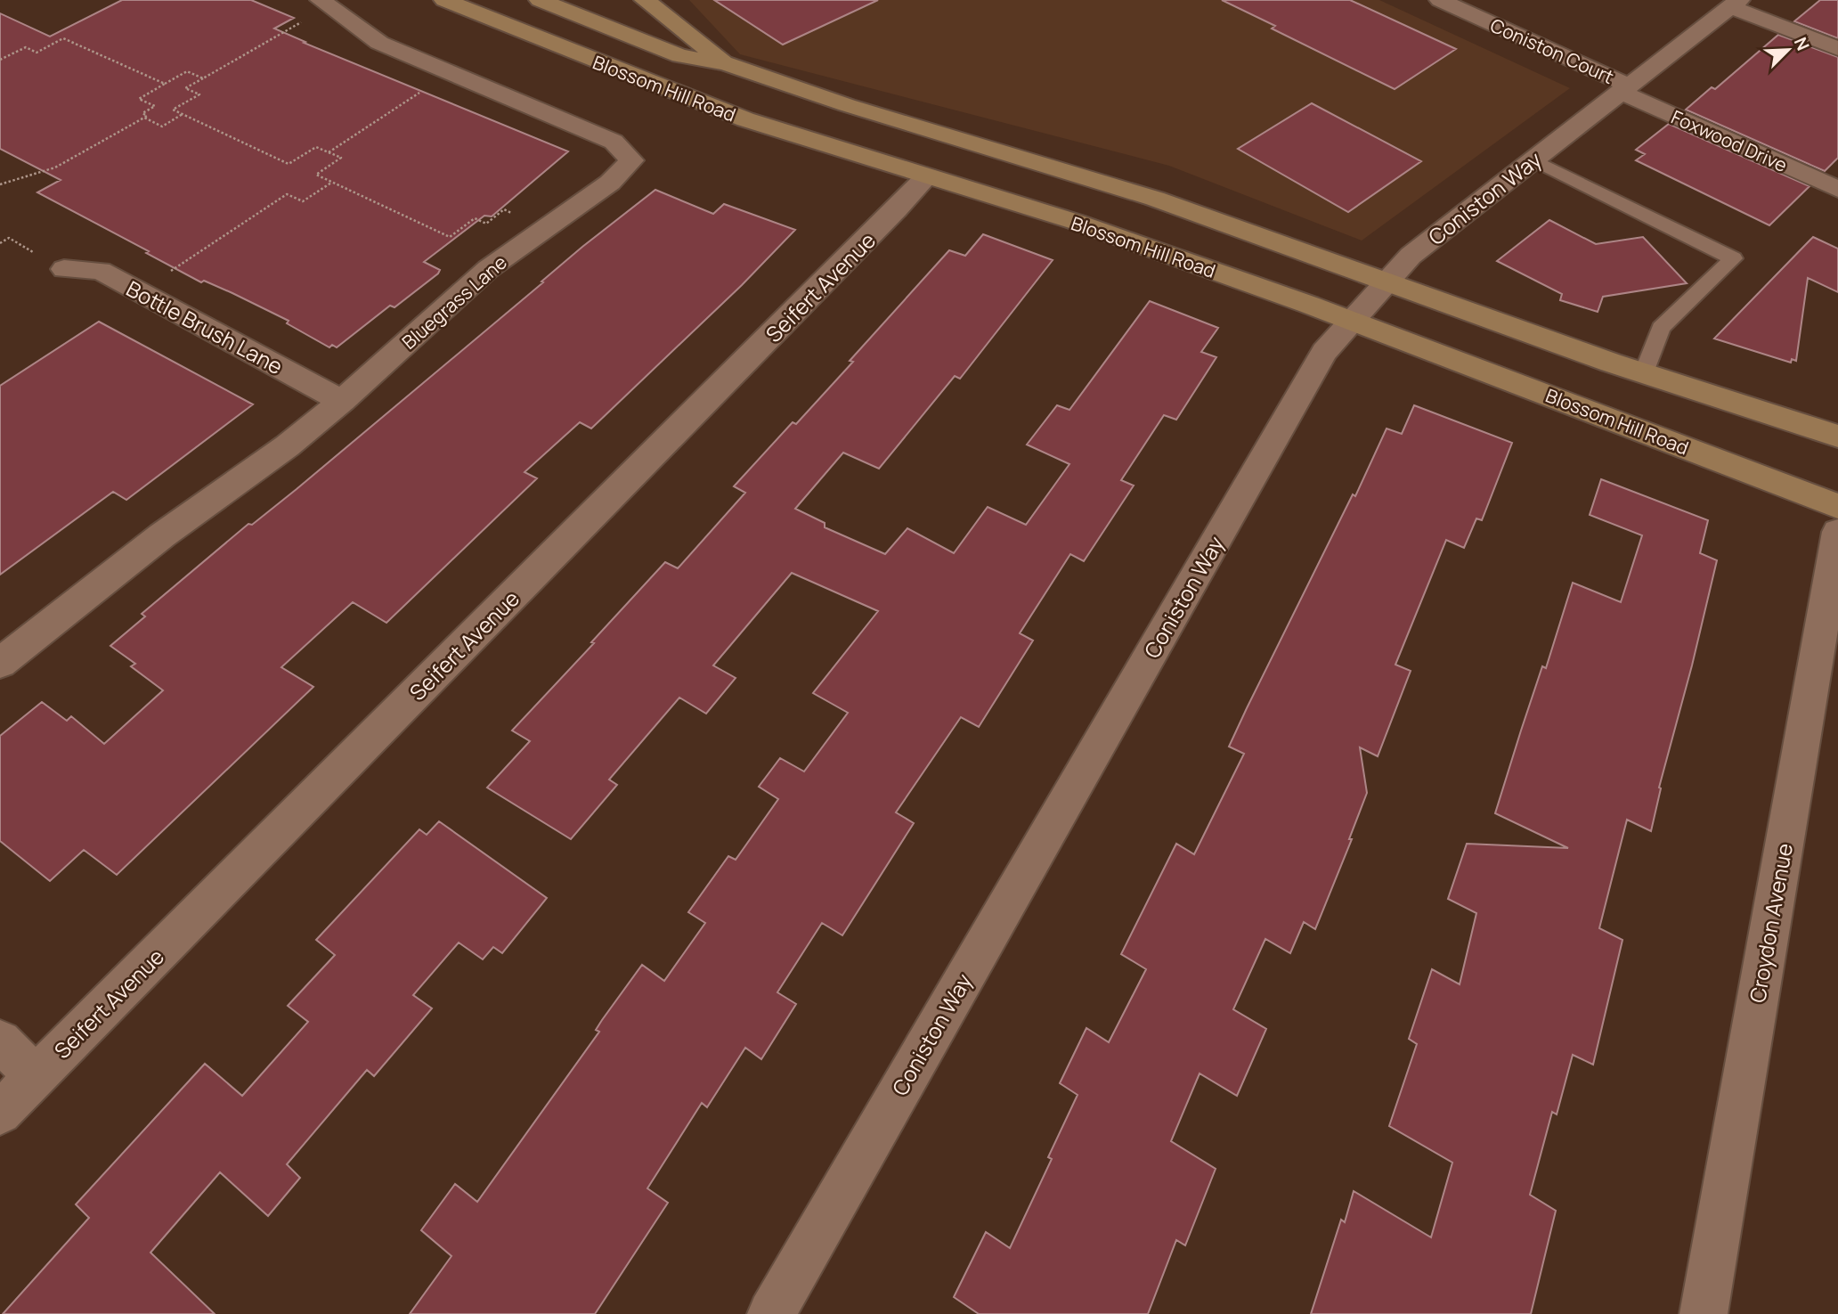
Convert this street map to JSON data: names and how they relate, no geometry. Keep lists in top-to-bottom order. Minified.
{"streets":{"main road":["Blossom Hill Road"],"street":["Coniston Court","Foxwood Drive","Coniston Way","Seifert Avenue","Bluegrass Lane","Bottle Brush Lane","Croydon Avenue"]},"crossings":[["Coniston Court","Foxwood Drive"],["Coniston Court","Coniston Way"],["Blossom Hill Road","Coniston Way"],["Blossom Hill Road","Seifert Avenue"],["Foxwood Drive","Coniston Way"],["Bluegrass Lane","Bottle Brush Lane"]],"north":"top right"}
